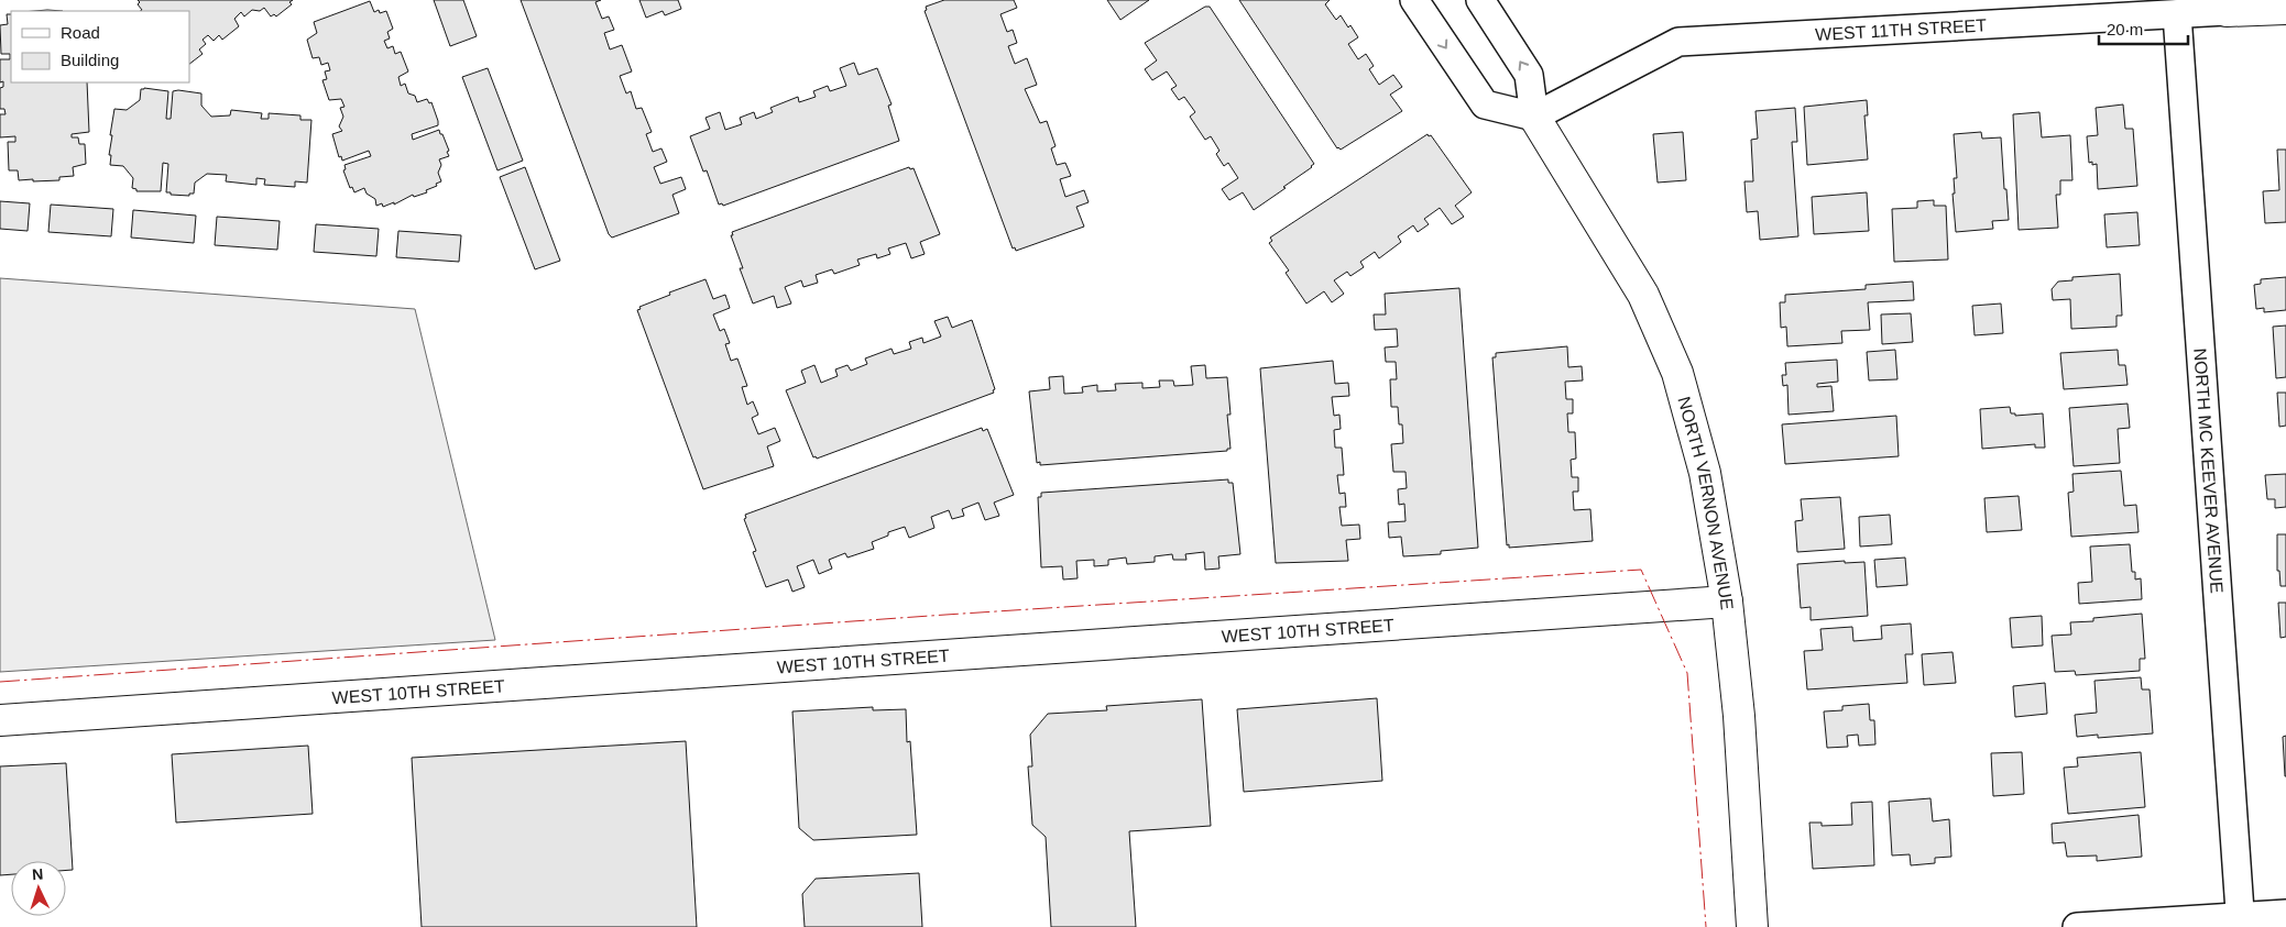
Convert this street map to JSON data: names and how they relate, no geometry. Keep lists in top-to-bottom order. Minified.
{"streets":{"street":["WEST 11TH STREET","NORTH MC KEEVER AVENUE","NORTH VERNON AVENUE","WEST 10TH STREET"]},"crossings":[["WEST 11TH STREET","NORTH MC KEEVER AVENUE"],["WEST 11TH STREET","NORTH VERNON AVENUE"],["NORTH VERNON AVENUE","WEST 10TH STREET"]],"legend":["Road","Building"],"scale_bar":"20 m","north":"top"}
